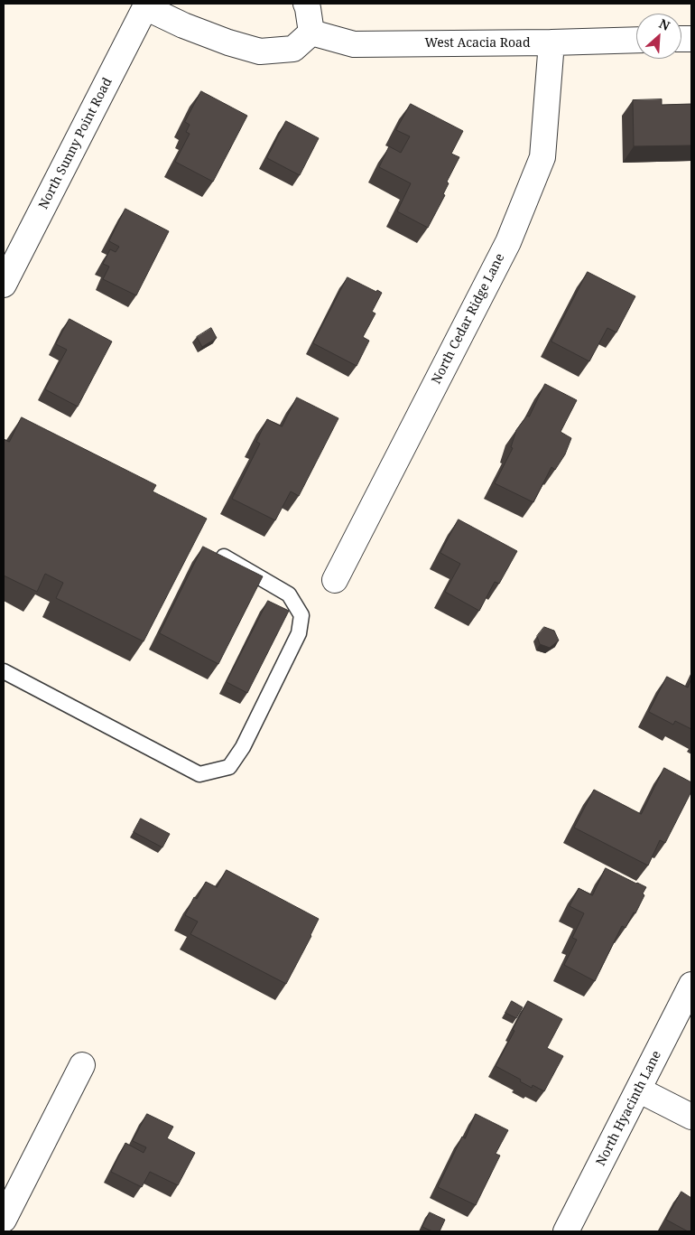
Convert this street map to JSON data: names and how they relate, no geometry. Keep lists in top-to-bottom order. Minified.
{"streets":{"street":["West Acacia Road","North Sunny Point Road","North Cedar Ridge Lane","North Hyacinth Lane"]},"crossings":[["West Acacia Road","North Cedar Ridge Lane"]],"north":"top right"}
